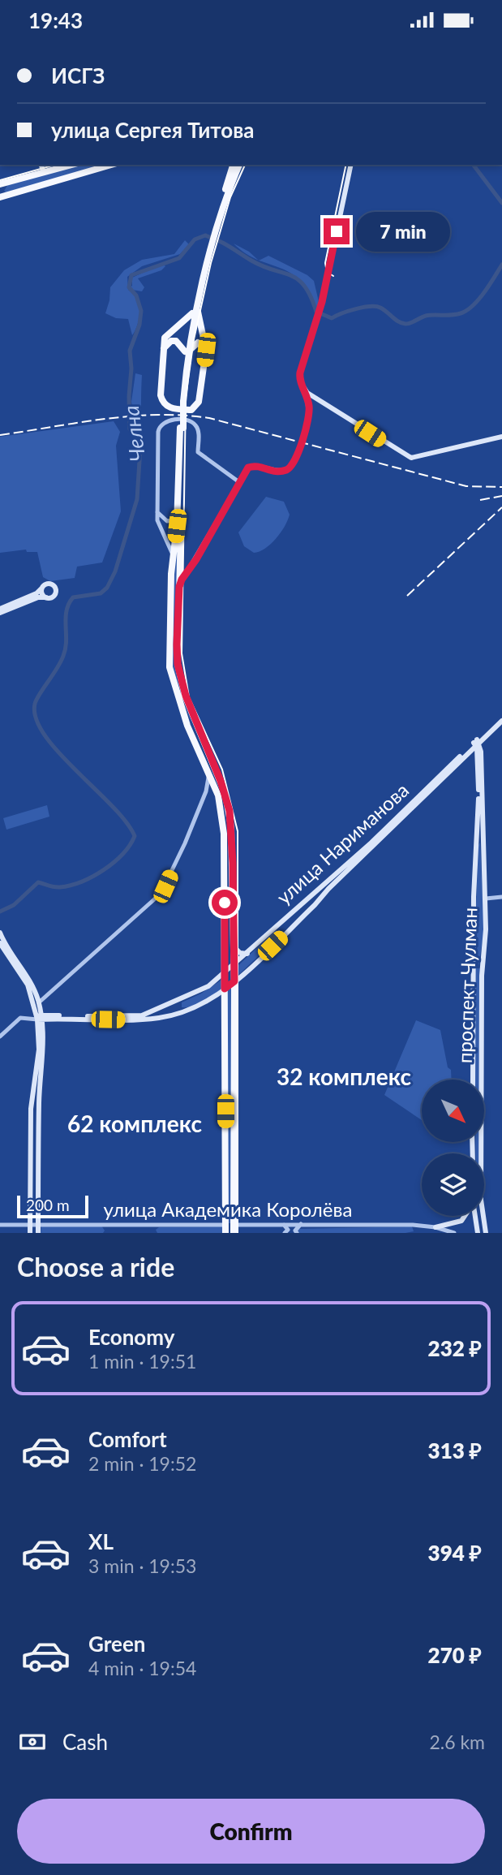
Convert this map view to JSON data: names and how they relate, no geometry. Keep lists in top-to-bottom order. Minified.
{"streets":{"main road":["улица Нариманова","проспект Чулман"],"street":["улица Академика Королёва"]},"crossings":[["улица Нариманова","проспект Чулман"]],"districts":["32 комплекс","62 комплекс"],"water":["Челна"],"scale_bar":"200 m","north":"bottom right","page":{"status":"19:43","banner":["ИСГЗ","улица Сергея Титова"],"bubble":"7 min","scale":"200 m","heading":"Choose a ride","list":[{"name":"Economy","note":"1 min · 19:51","value":"232 ₽"},{"name":"Comfort","note":"2 min · 19:52","value":"313 ₽"},{"name":"XL","note":"3 min · 19:53","value":"394 ₽"},{"name":"Green","note":"4 min · 19:54","value":"270 ₽"}],"pay":["Cash","2.6 km"],"buttons":"Confirm"}}
